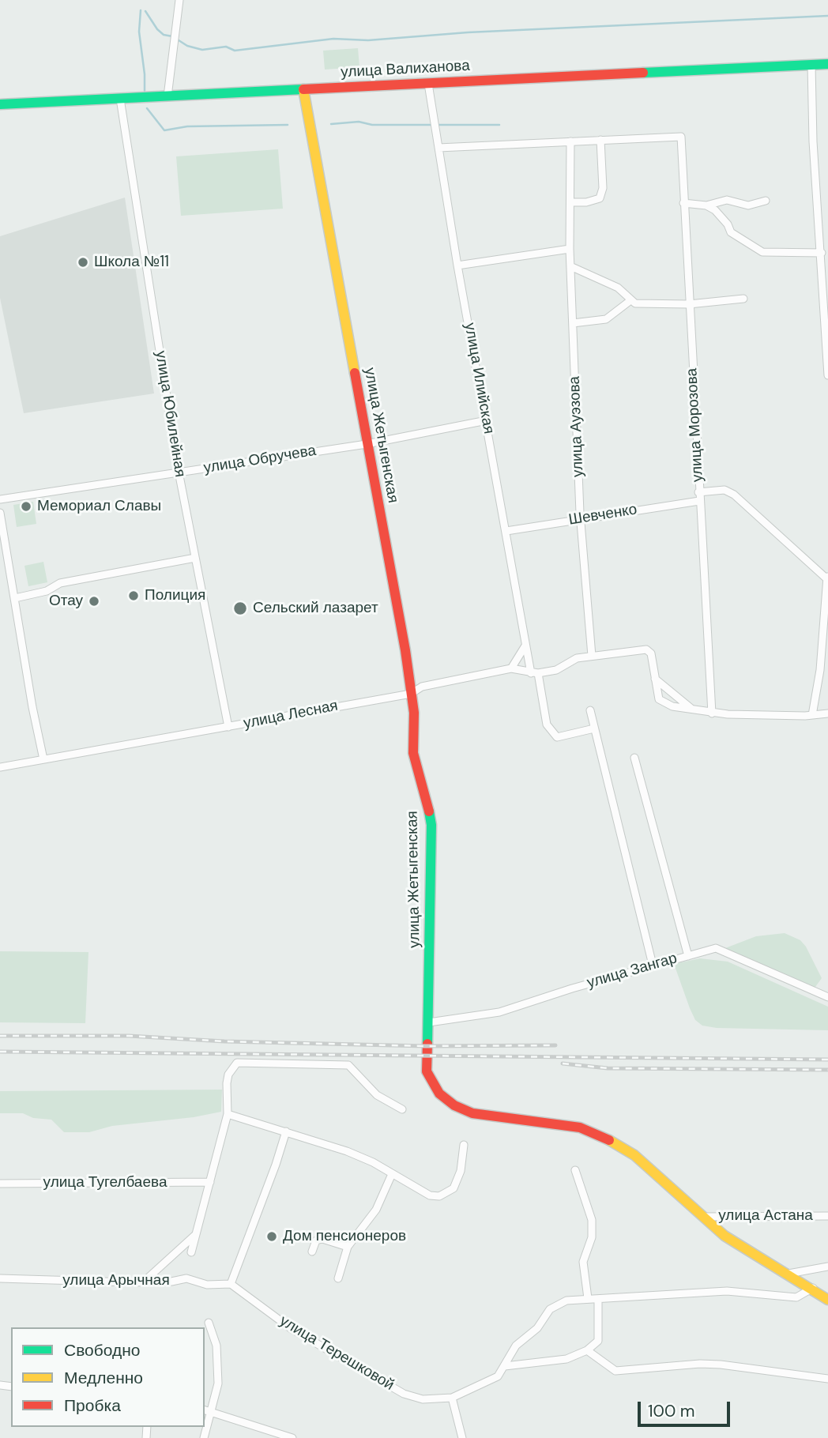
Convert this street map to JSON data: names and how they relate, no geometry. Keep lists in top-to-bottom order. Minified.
{"streets":{"main road":["улица Валиханова","улица Жетыгенская"],"street":["улица Илийская","улица Юбилейная","улица Морозова","улица Ауэзова","улица Обручева","Шевченко","улица Лесная","улица Зангар","улица Тугелбаева","улица Астана","улица Арычная","улица Терешковой"]},"crossings":[["улица Валиханова","улица Илийская"],["улица Валиханова","улица Юбилейная"],["улица Валиханова","улица Жетыгенская"],["улица Илийская","улица Обручева"],["улица Илийская","Шевченко"],["улица Илийская","улица Лесная"],["улица Юбилейная","улица Обручева"],["улица Юбилейная","улица Лесная"],["улица Морозова","Шевченко"],["улица Ауэзова","Шевченко"],["улица Жетыгенская","улица Обручева"],["улица Жетыгенская","улица Лесная"],["улица Жетыгенская","улица Зангар"],["улица Жетыгенская","улица Астана"],["улица Арычная","улица Терешковой"]],"places":["Школа №11","Мемориал Славы","Полиция","Отау","Сельский лазарет","Дом пенсионеров"],"legend":["Свободно","Медленно","Пробка"],"scale_bar":"100 m"}
